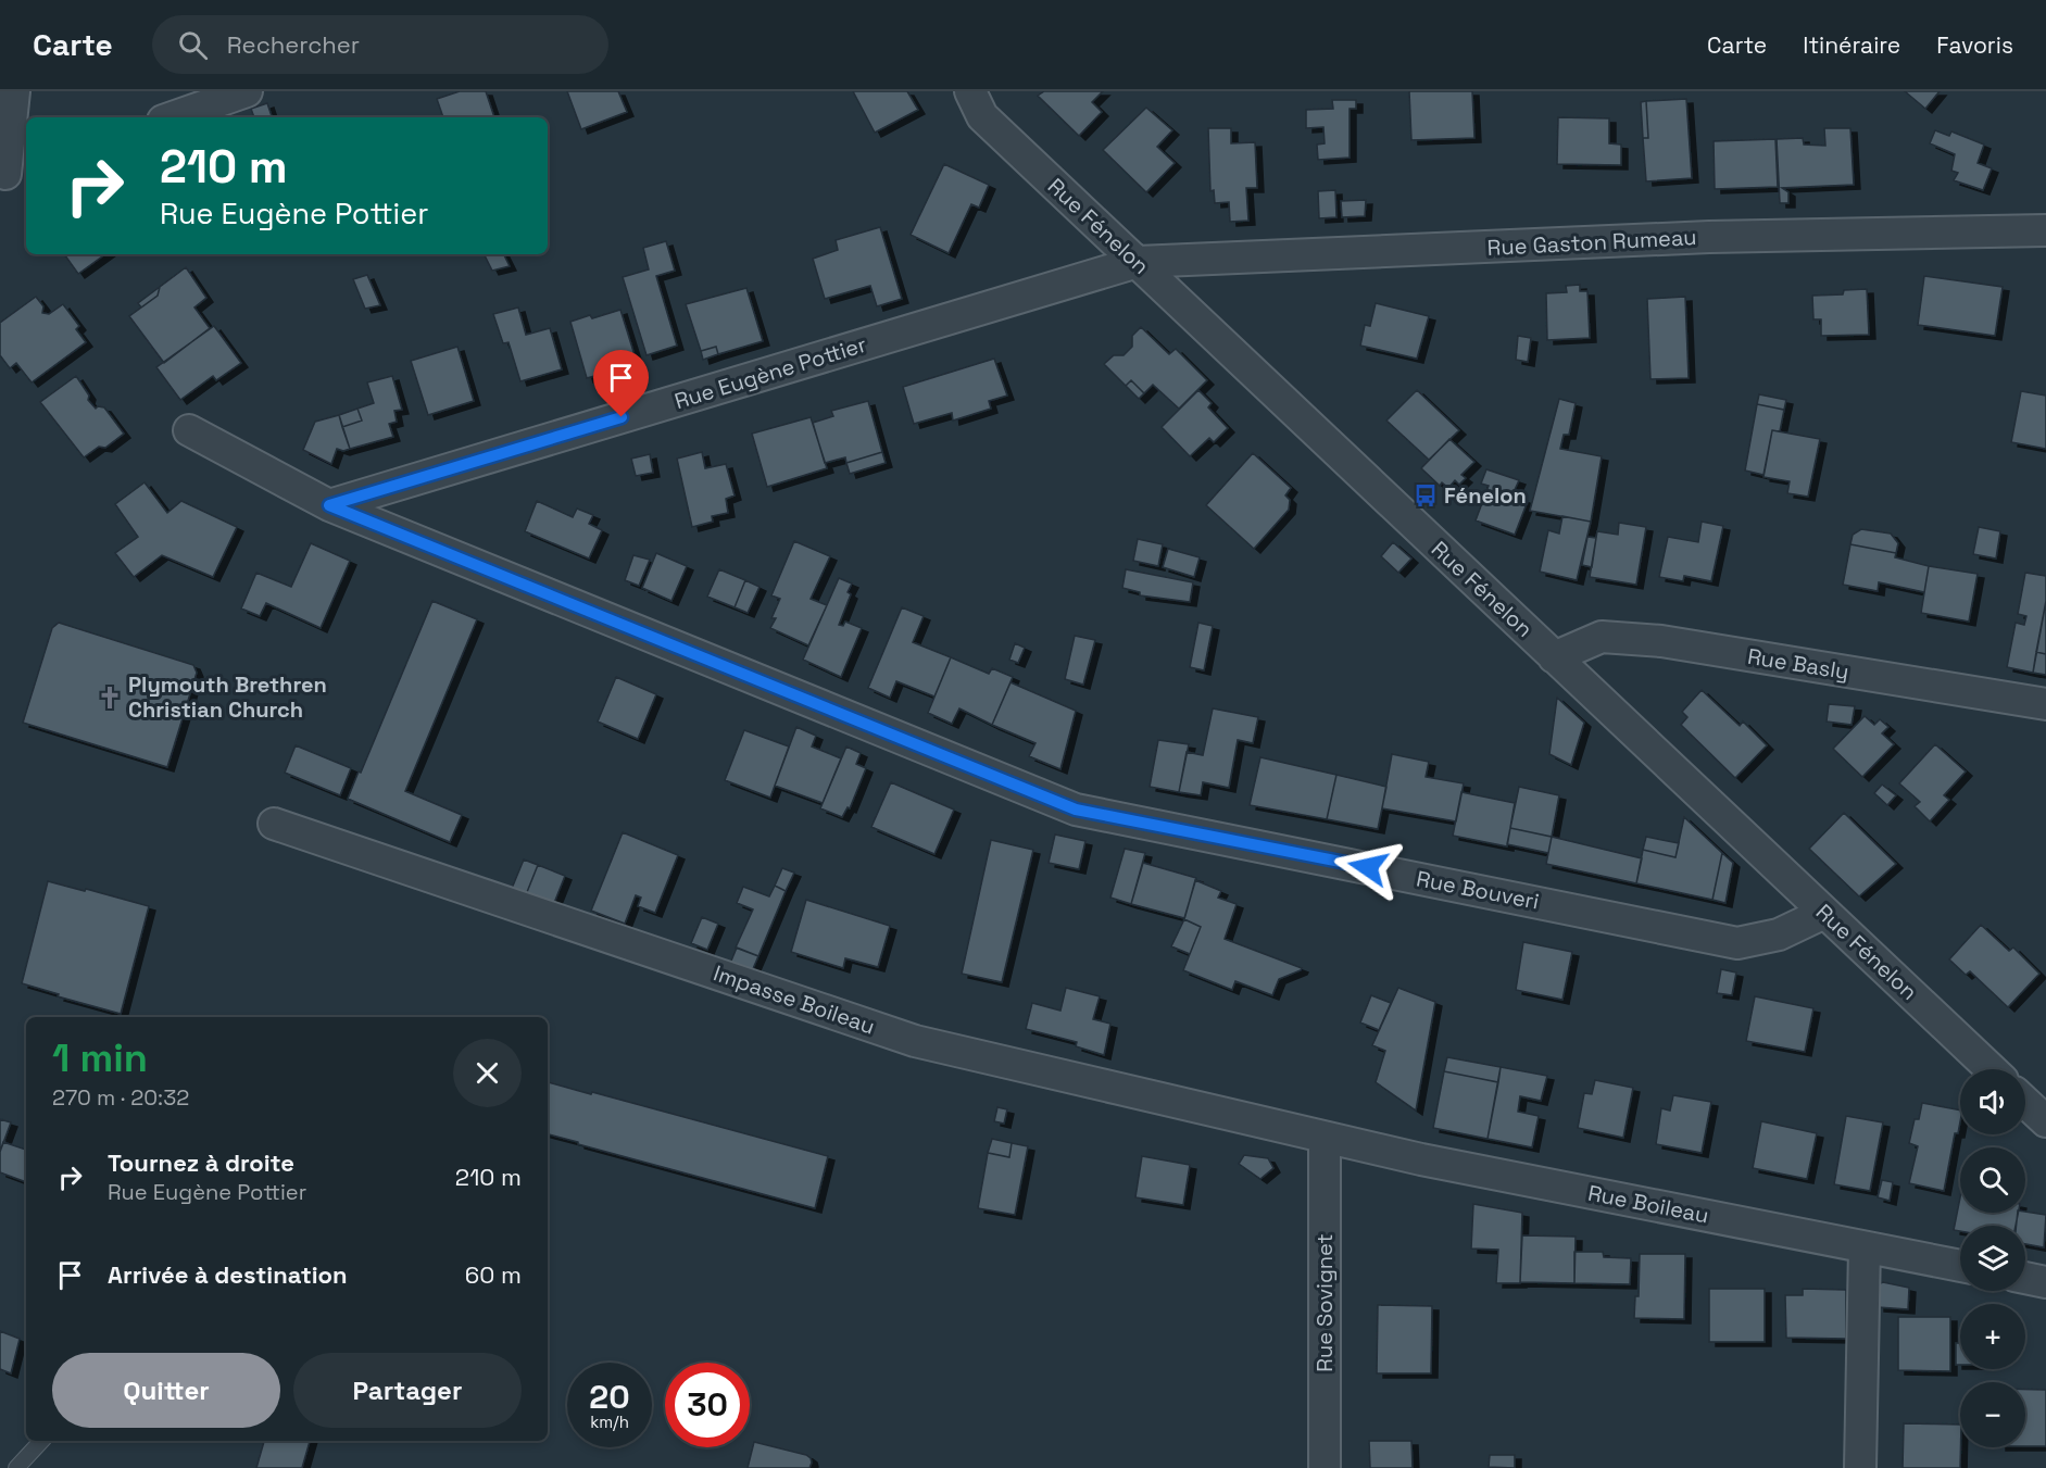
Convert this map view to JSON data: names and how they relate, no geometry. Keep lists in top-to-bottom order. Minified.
{"streets":{"street":["Rue Fénelon","Rue Gaston Rumeau","Rue Eugène Pottier","Rue Basly","Rue Bouveri","Impasse Boileau","Rue Boileau","Rue Sovignet"]},"crossings":[["Rue Fénelon","Rue Gaston Rumeau"],["Rue Fénelon","Rue Eugène Pottier"],["Rue Fénelon","Rue Basly"],["Rue Fénelon","Rue Bouveri"],["Rue Gaston Rumeau","Rue Eugène Pottier"],["Rue Eugène Pottier","Rue Bouveri"],["Impasse Boileau","Rue Boileau"],["Impasse Boileau","Rue Sovignet"],["Rue Boileau","Rue Sovignet"]],"places":{"bus stop":["Fénelon"],"church":["Plymouth Brethren Christian Church"]},"page":{"header":"Carte","search":"Rechercher","nav":["Carte","Itinéraire","Favoris"],"turn":["210 m","Rue Eugène Pottier"],"heading":["1 min","270 m · 20:32"],"map_buttons":["+","−"],"list":[{"name":"Tournez à droite","note":"Rue Eugène Pottier","value":"210 m"},{"name":"Arrivée à destination","value":"60 m"}],"buttons":["Quitter","Partager"],"speed":"20 km/h","limit":"30"}}
